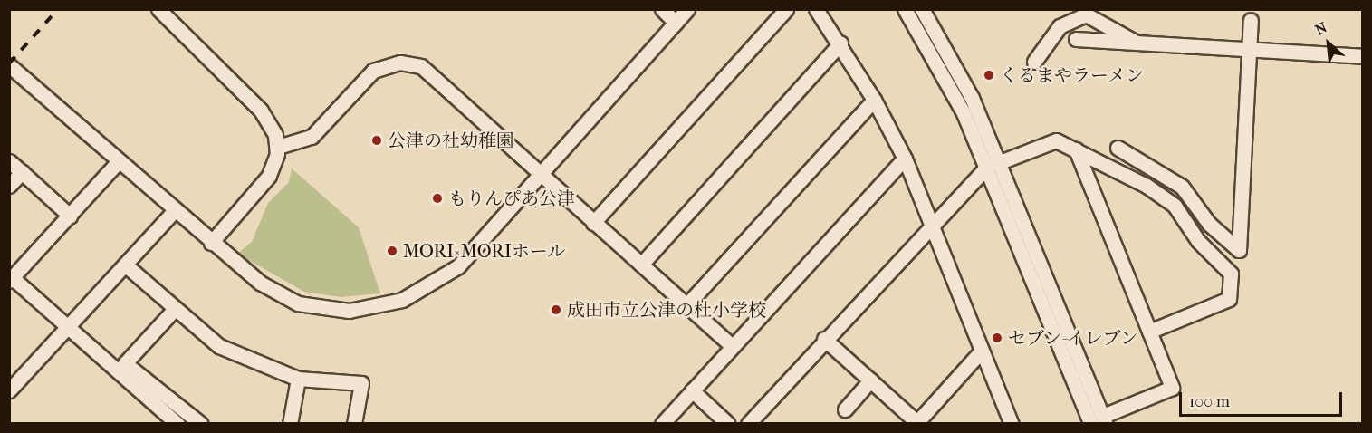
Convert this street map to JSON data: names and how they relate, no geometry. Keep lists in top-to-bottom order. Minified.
{"places":["くるまやラーメン","公津の社幼稚園","もりんぴあ公津","MORI×MORIホール","成田市立公津の杜小学校","セブン-イレブン"],"scale_bar":"100 m","north":"top left"}
